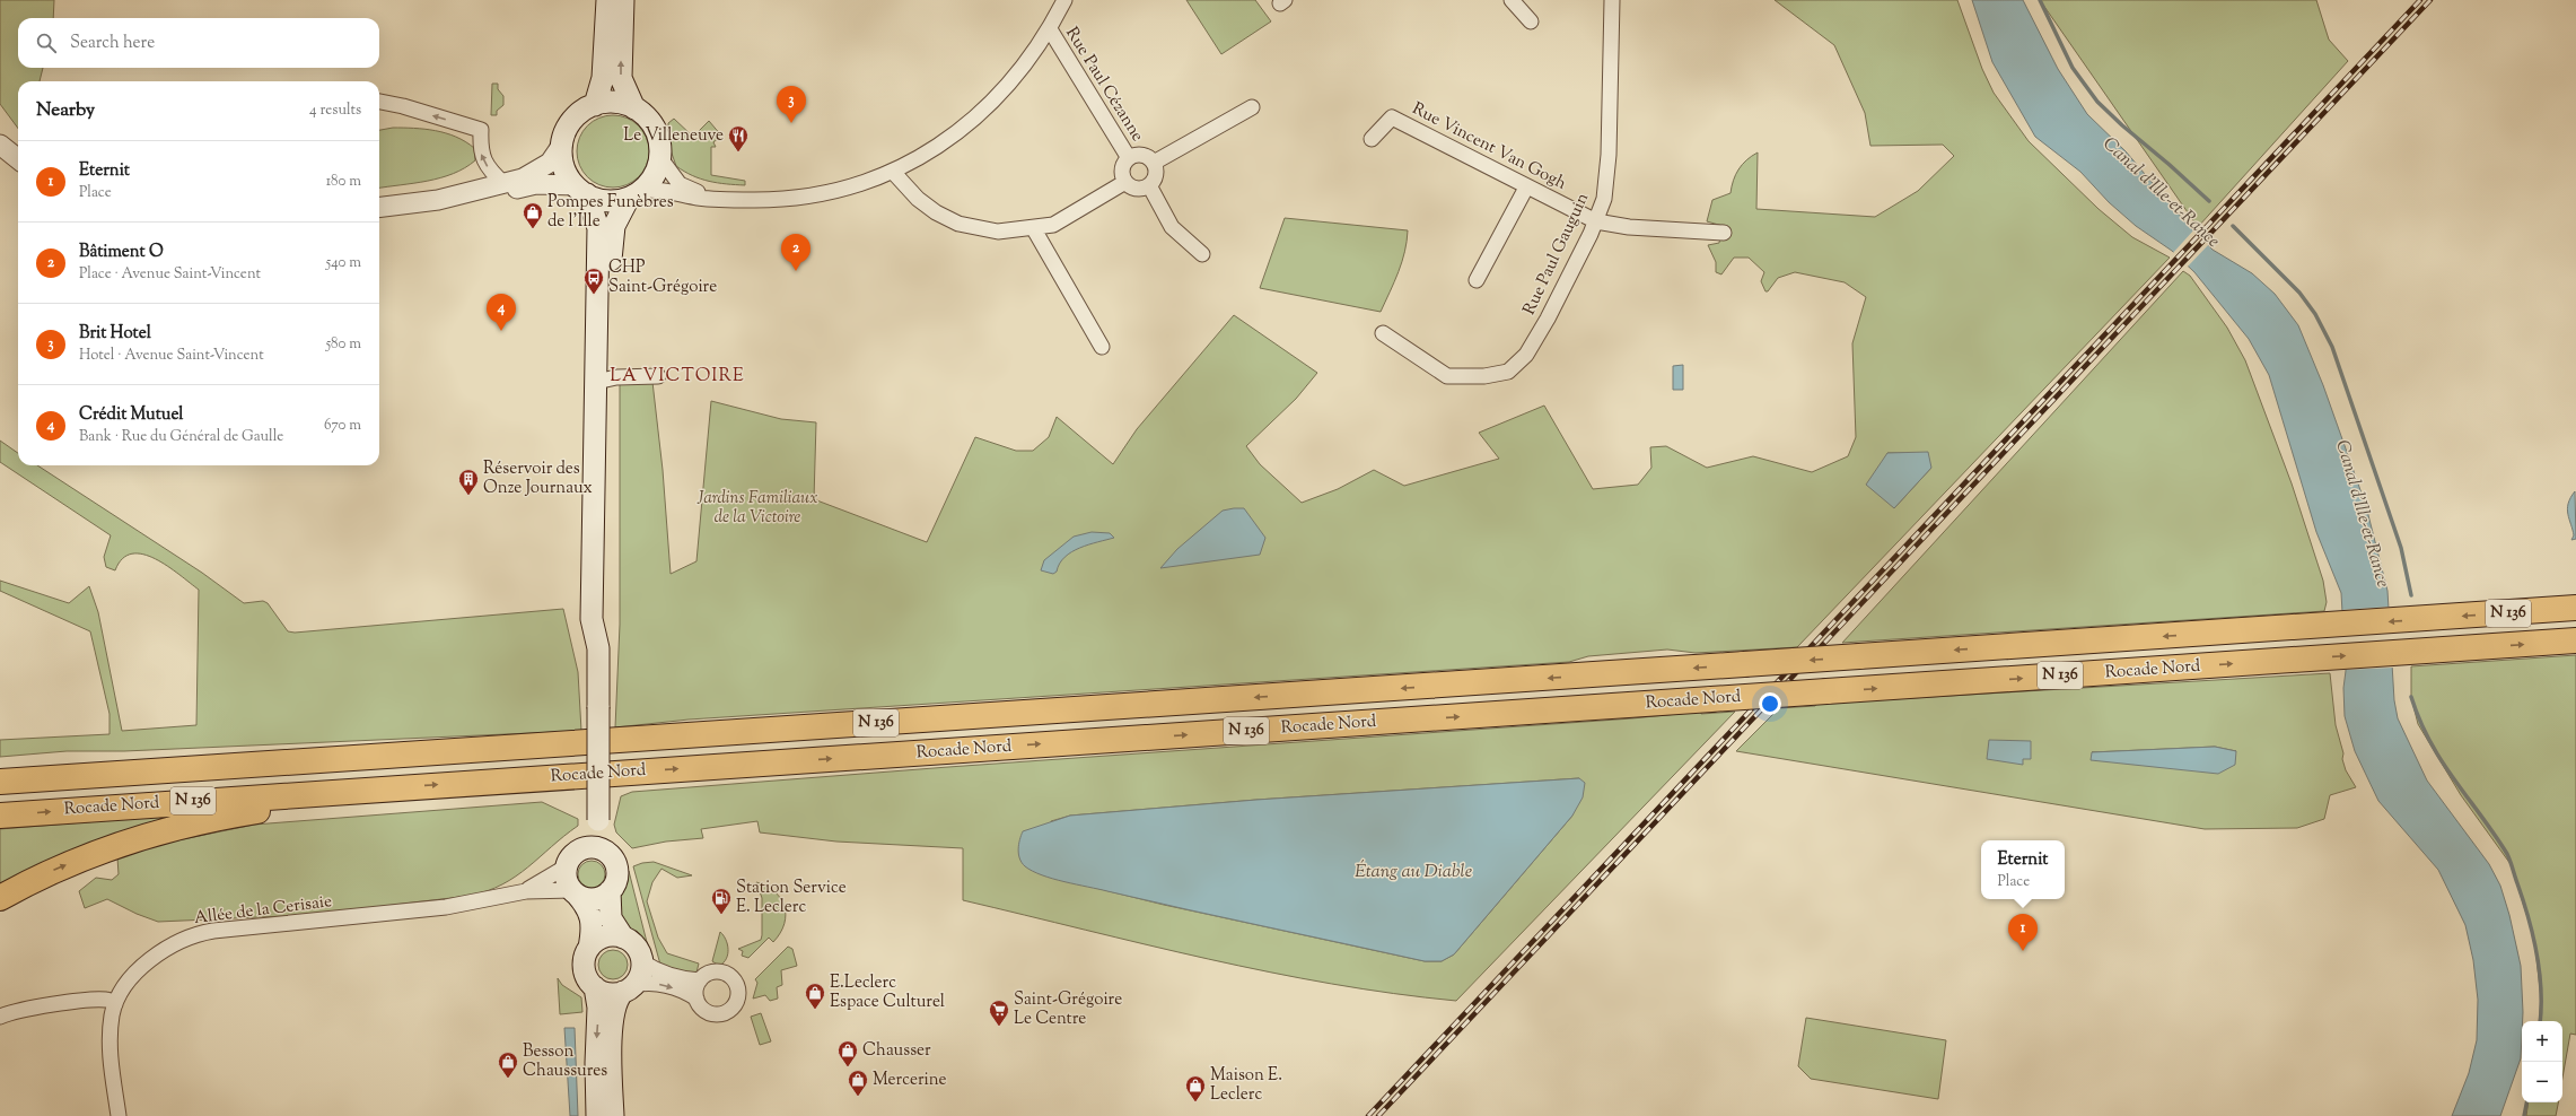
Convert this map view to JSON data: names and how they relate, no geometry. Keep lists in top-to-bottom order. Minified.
{"streets":{"highway":["N 136","Rocade Nord"],"street":["Rue Paul Cézanne","Rue Vincent Van Gogh","Rue Paul Gauguin","Allée de la Cerisaie"]},"crossings":[["Rue Vincent Van Gogh","Rue Paul Gauguin"]],"districts":["LA VICTOIRE"],"water":["Canal d'Ille-et-Rance","Étang au Diable"],"parks":["Jardins Familiaux de la Victoire"],"places":{"restaurant":["Le Villeneuve"],"shop":["Pompes Funèbres de l'Ille","E.Leclerc Espace Culturel","Chausser","Besson Chaussures","Mercerine","Maison E. Leclerc"],"bus stop":["CHP Saint-Grégoire"],"building":["Réservoir des Onze Journaux"],"fuel station":["Station Service E. Leclerc"],"supermarket":["Saint-Grégoire Le Centre"]},"page":{"search":"Search here","heading":["Nearby","4 results"],"pins":["3","2","4","1"],"list":[{"mark":"1","name":"Eternit","note":"Place","value":"180 m"},{"mark":"2","name":"Bâtiment O","note":"Place · Avenue Saint-Vincent","value":"540 m"},{"mark":"3","name":"Brit Hotel","note":"Hotel · Avenue Saint-Vincent","value":"580 m"},{"mark":"4","name":"Crédit Mutuel","note":"Bank · Rue du Général de Gaulle","value":"670 m"}],"popup":["Eternit","Place"],"map_buttons":["+","−"]}}
